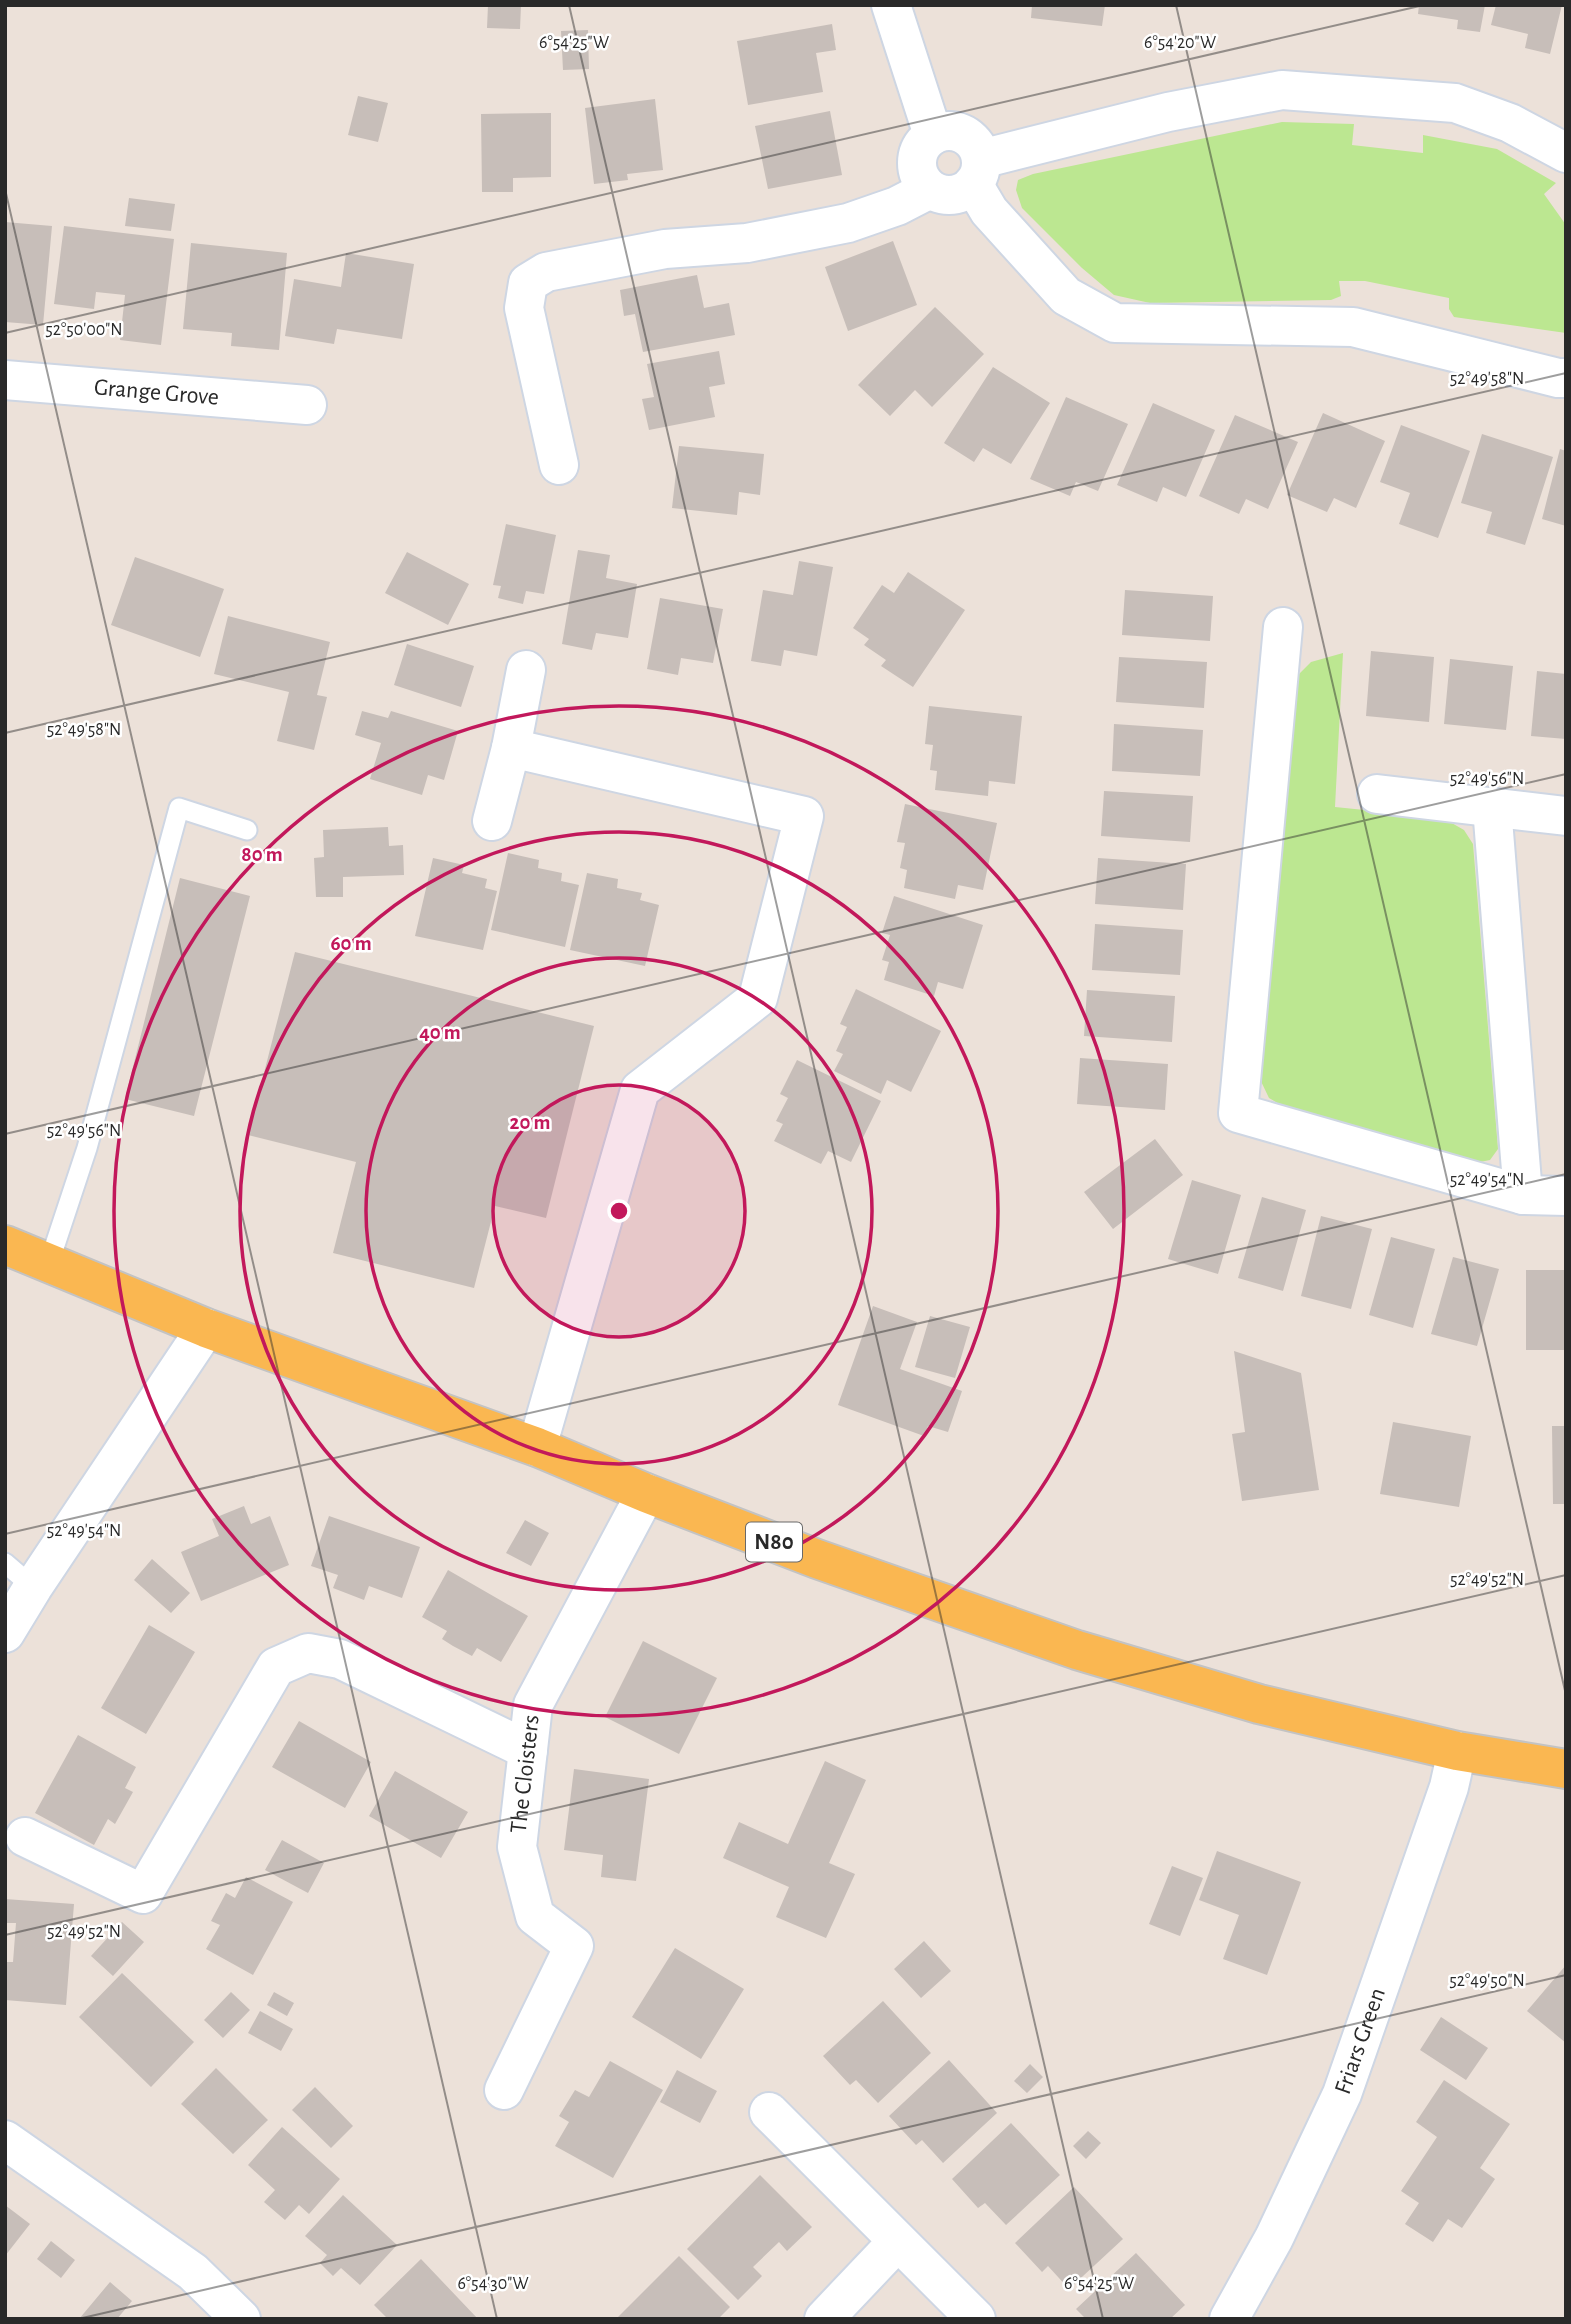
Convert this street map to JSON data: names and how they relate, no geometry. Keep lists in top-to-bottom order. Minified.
{"streets":{"main road":["N80"],"street":["Grange Grove","The Cloisters","Friars Green"]},"crossings":[["N80","The Cloisters"],["N80","Friars Green"]],"coordinates":["6°54'25\"W","6°54'20\"W","52°50'00\"N","52°49'58\"N","52°49'56\"N","52°49'54\"N","52°49'52\"N","52°49'50\"N","6°54'30\"W"],"rings":["80 m","60 m","40 m","20 m"]}
